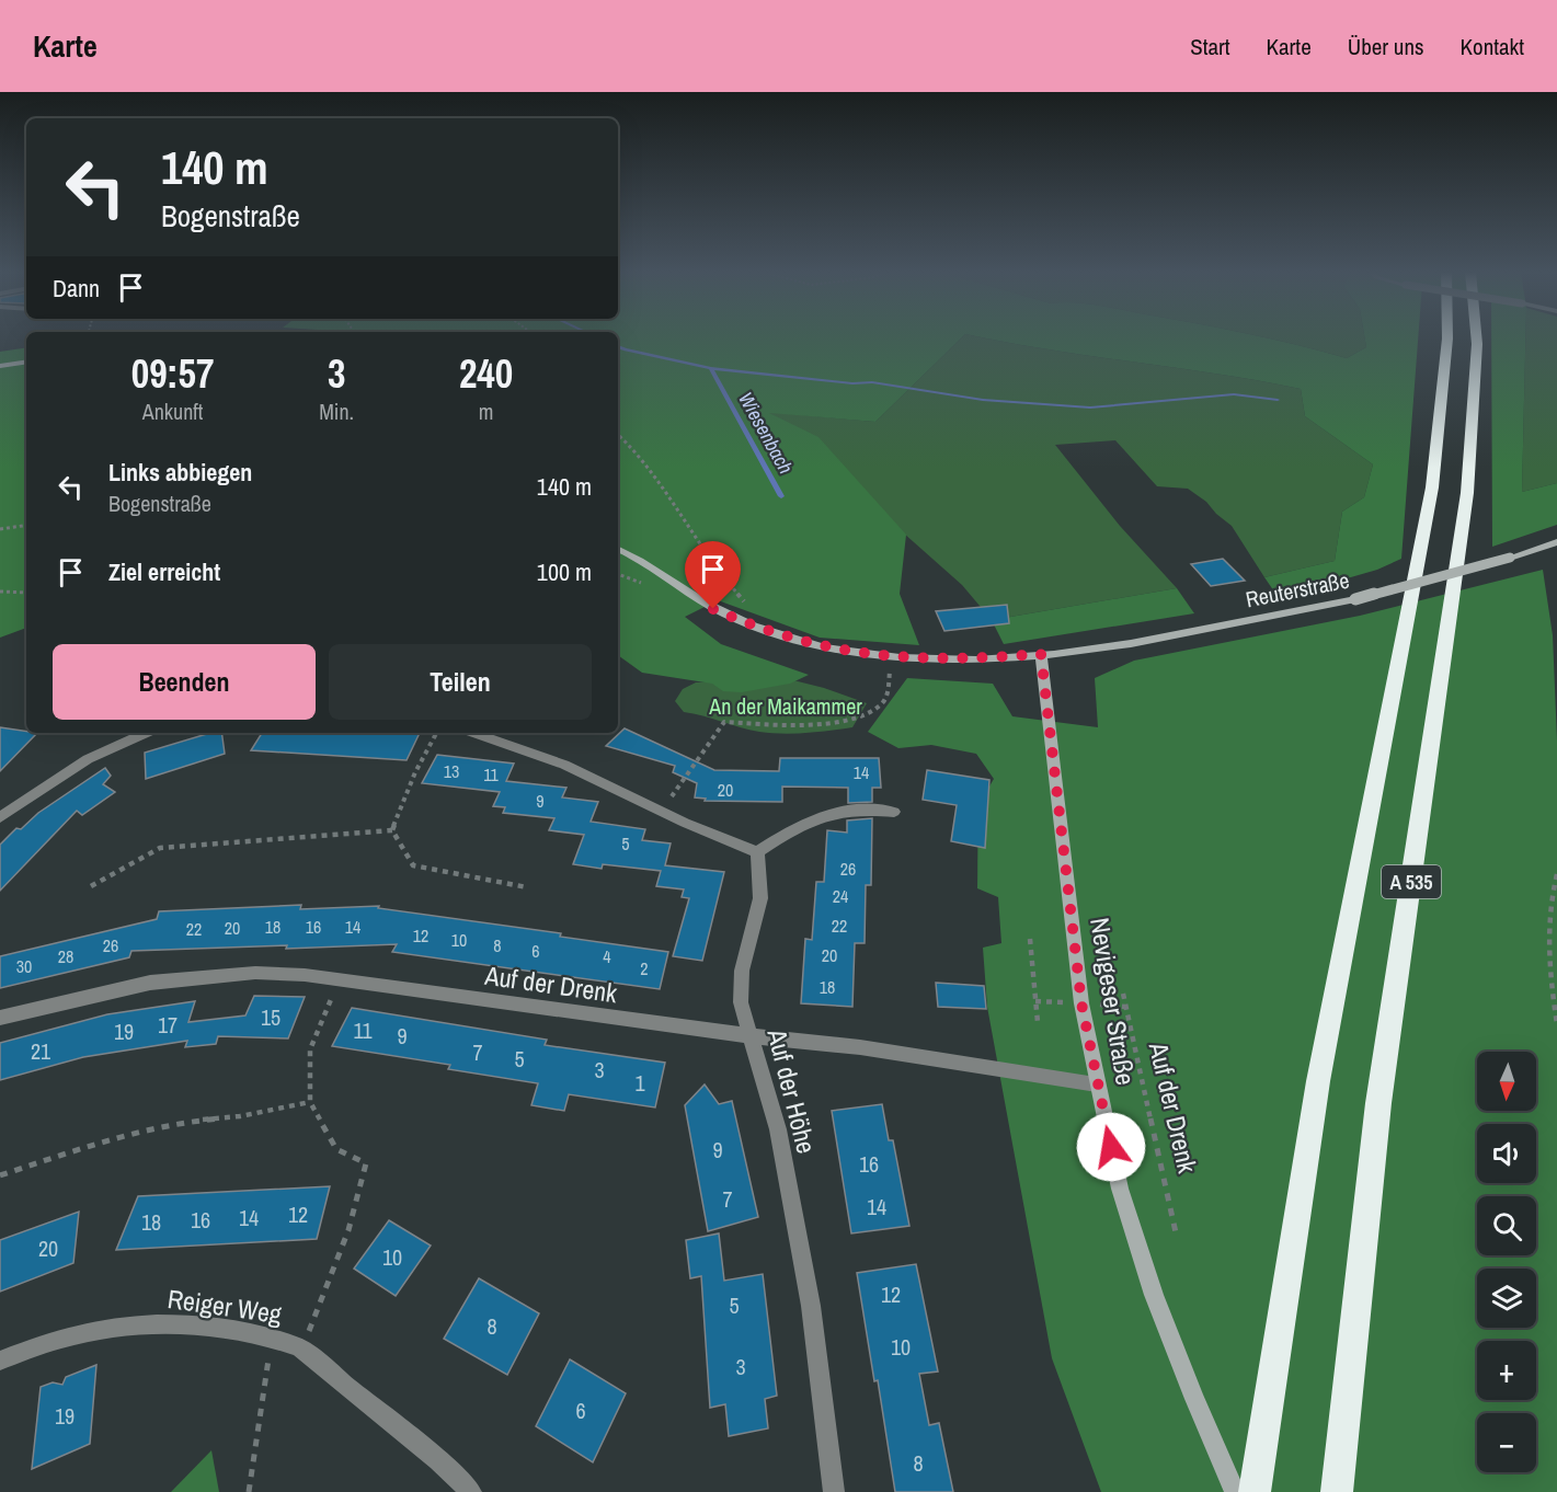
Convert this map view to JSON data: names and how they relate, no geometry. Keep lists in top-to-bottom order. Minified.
{"streets":{"highway":["A 535"],"main road":["Reuterstraße","Nevigeser Straße"],"street":["Auf der Drenk","Auf der Höhe","Reiger Weg"]},"crossings":[["Reuterstraße","Nevigeser Straße"],["Auf der Drenk","Nevigeser Straße"],["Auf der Drenk","Auf der Höhe"]],"water":["Wiesenbach"],"parks":["An der Maikammer"],"house_numbers":["13","14","11","20","9","5","26","24","22","18","16","14","20","22","12","10","26","8","6","20","28","4","30","2","18","15","17","11","19","9","21","7","5","3","1","9","16","7","14","12","14","16","18","20","10","12","5","8","10","3","6","19","8"],"north":"bottom","page":{"header":"Karte","nav":["Start","Karte","Über uns","Kontakt"],"turn":["140 m","Bogenstraße"],"then":"Dann","eta":["09:57","Ankunft","3","Min.","240","m"],"list":[{"name":"Links abbiegen","note":"Bogenstraße","value":"140 m"},{"name":"Ziel erreicht","value":"100 m"}],"buttons":["Beenden","Teilen"],"map_buttons":["+","−"]}}
